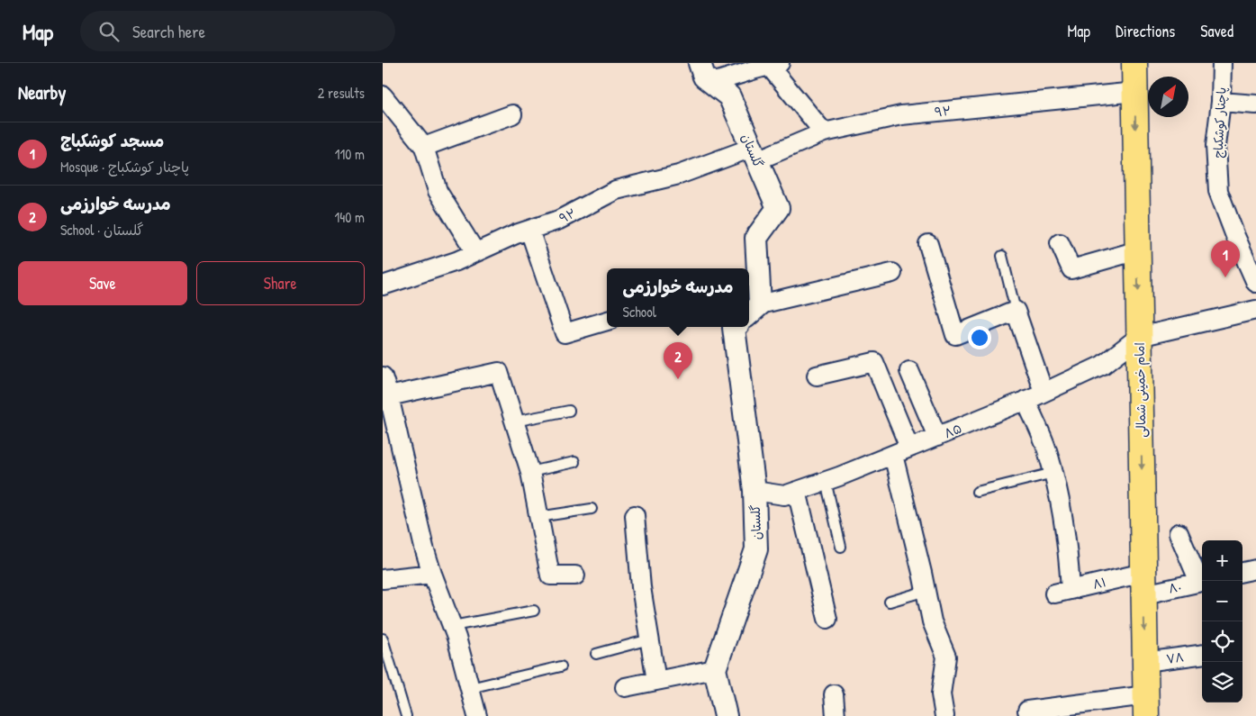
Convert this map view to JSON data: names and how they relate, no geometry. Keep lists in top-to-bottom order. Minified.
{"streets":{"main road":["امام خمینی شمالی"],"street":["۹۲","پاچنار کوشکباج","گلستان","۸۵","۸۱","۸۰","۷۸"]},"crossings":[["۹۲","گلستان"],["۹۲","امام خمینی شمالی"],["گلستان","۸۵"],["امام خمینی شمالی","۸۵"],["امام خمینی شمالی","۸۱"],["امام خمینی شمالی","۸۰"],["امام خمینی شمالی","۷۸"],["۸۱","۸۰"]],"one_way":["امام خمینی شمالی"],"north":"top right","page":{"header":"Map","search":"Search here","nav":["Map","Directions","Saved"],"heading":["Nearby","2 results"],"list":[{"mark":"1","name":"مسجد کوشکباج","note":"Mosque · پاچنار کوشکباج","value":"110 m"},{"mark":"2","name":"مدرسه خوارزمی","note":"School · گلستان","value":"140 m"}],"pins":["1","2"],"buttons":["Save","Share"],"popup":["مدرسه خوارزمی","School"],"map_buttons":["+","−"]}}
